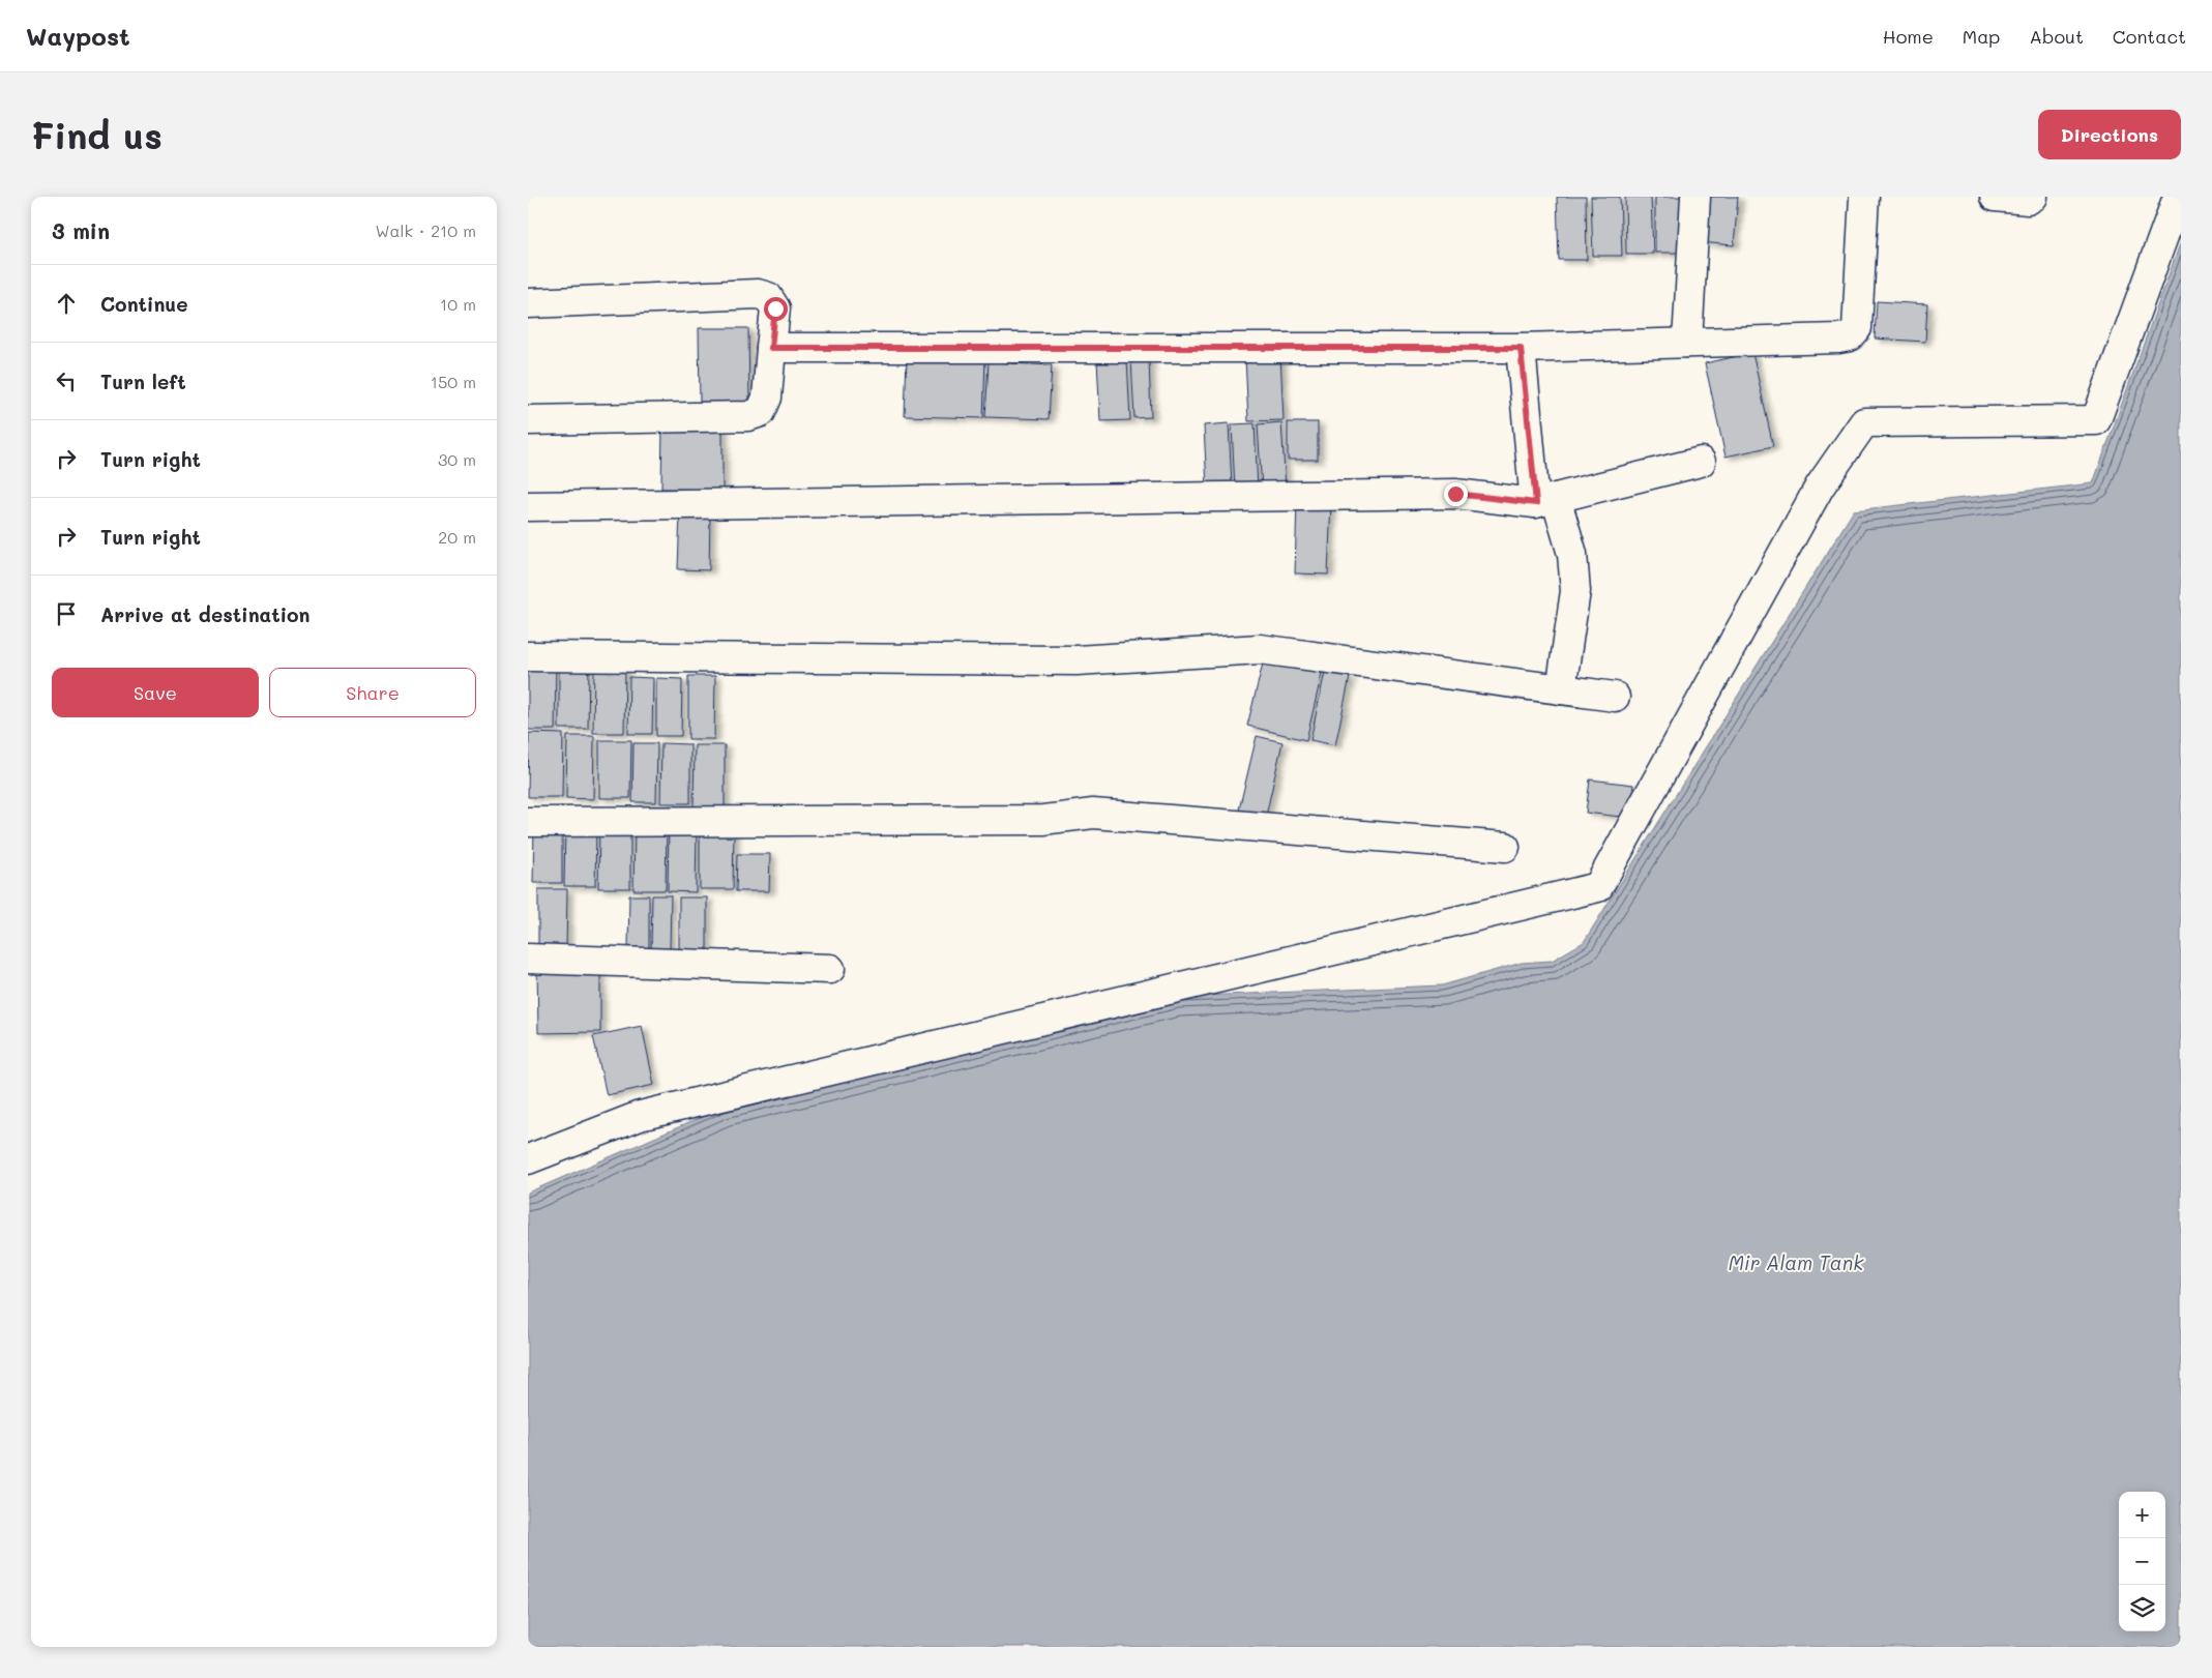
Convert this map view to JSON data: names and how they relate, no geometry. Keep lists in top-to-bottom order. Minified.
{"water":["Mir Alam Tank"],"page":{"header":"Waypost","nav":["Home","Map","About","Contact"],"buttons":["Directions",["Save","Share"]],"title":"Find us","heading":["3 min","Walk · 210 m"],"list":[["Continue","10 m"],["Turn left","150 m"],["Turn right","30 m"],["Turn right","20 m"],"Arrive at destination"],"map_buttons":["+","−"]}}
